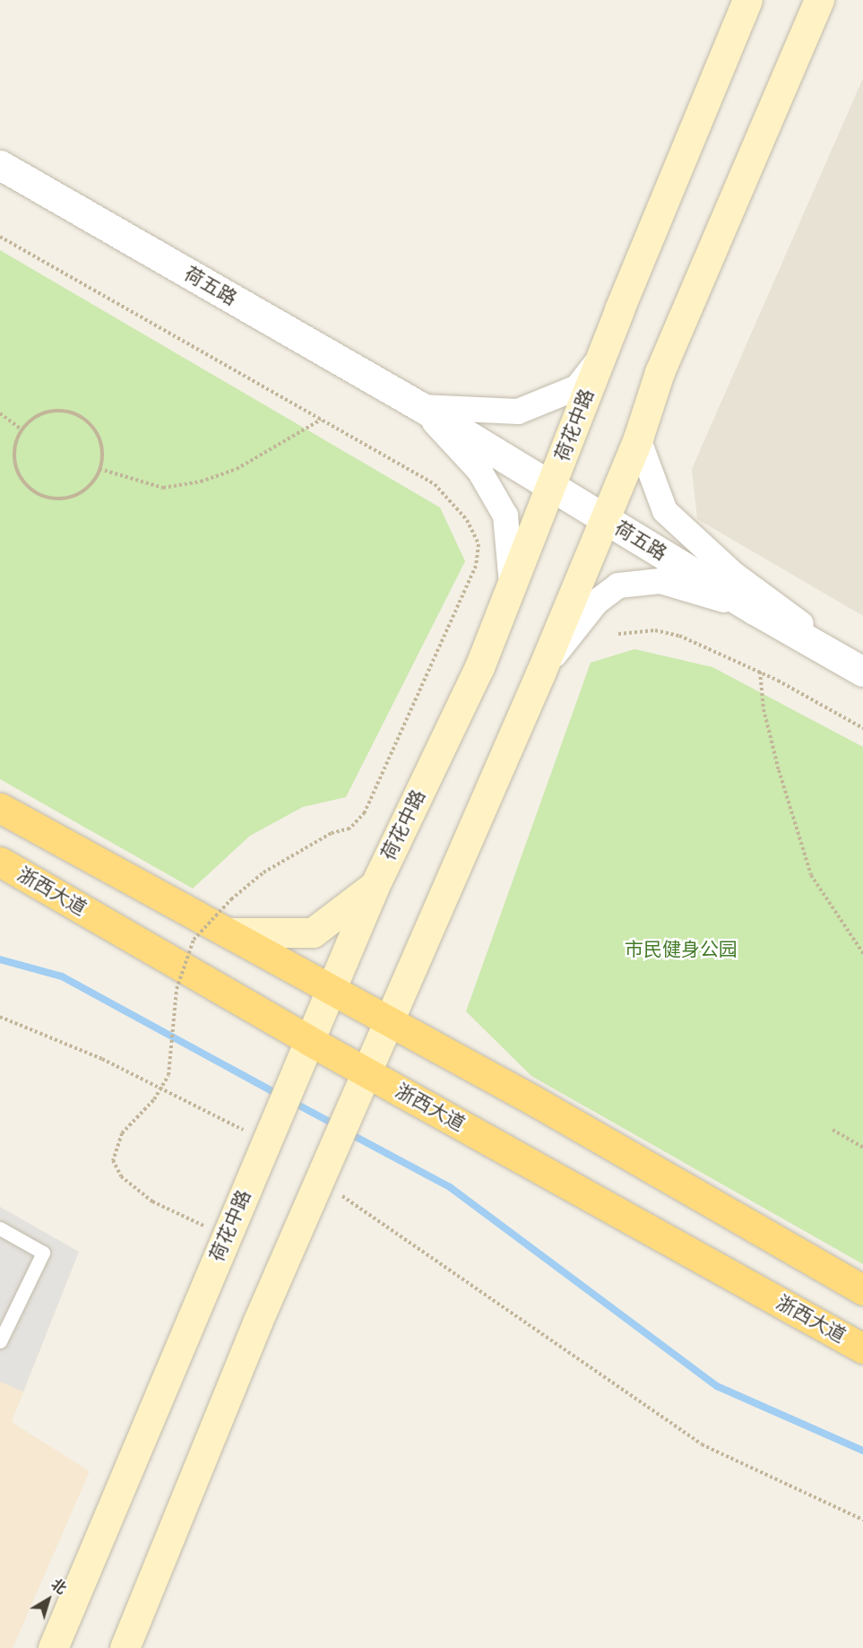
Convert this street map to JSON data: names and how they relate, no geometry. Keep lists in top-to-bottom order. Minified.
{"streets":{"highway":["浙西大道"],"main road":["荷花中路"],"street":["荷五路"]},"crossings":[["荷五路","荷花中路"],["荷花中路","浙西大道"]],"parks":["市民健身公园"],"north":"top right"}
